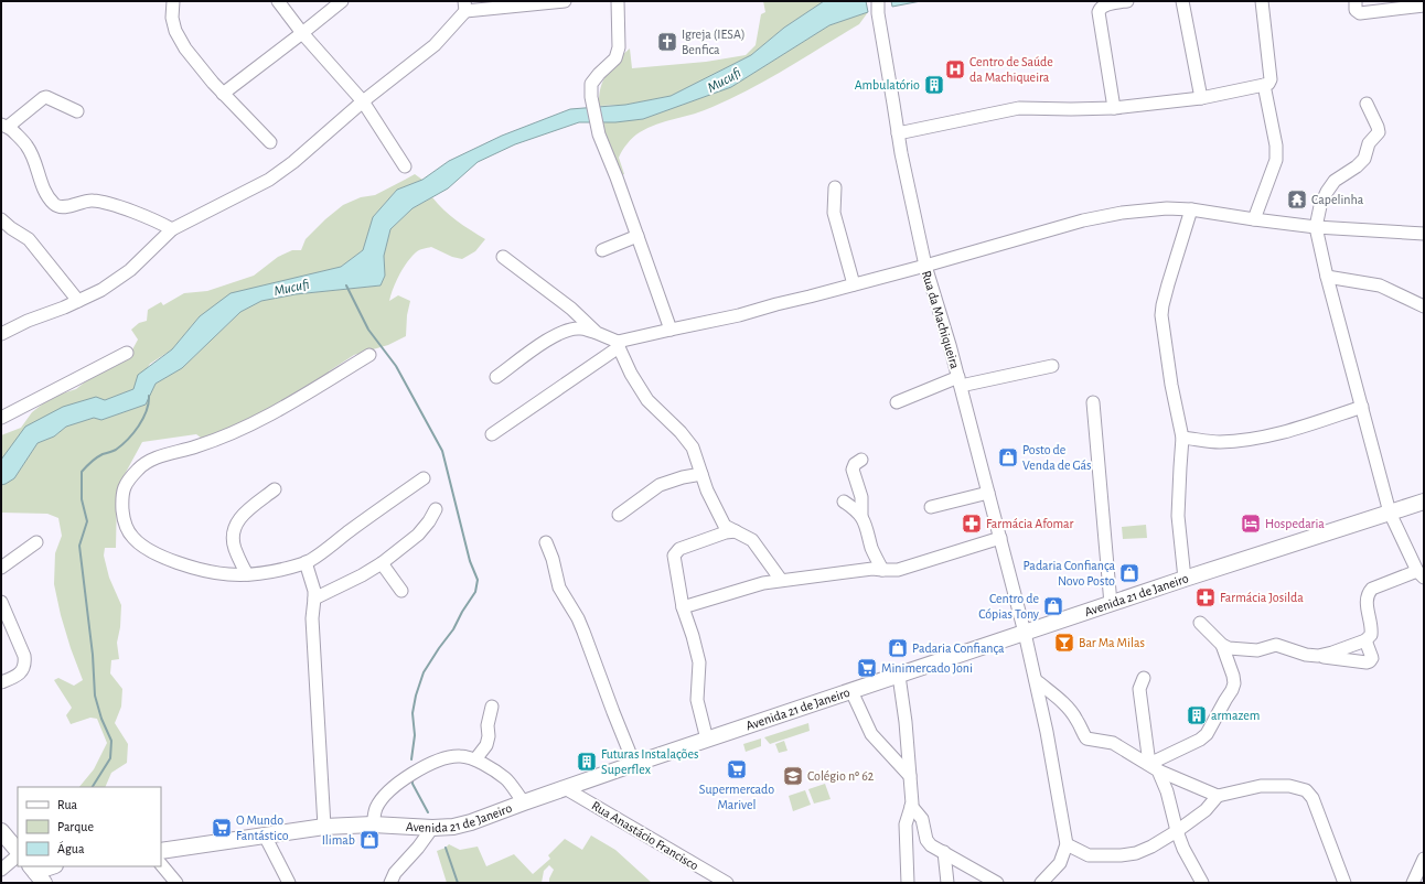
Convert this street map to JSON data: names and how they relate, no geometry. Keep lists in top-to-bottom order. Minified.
{"streets":{"main road":["Avenida 21 de Janeiro"],"street":["Rua da Machiqueira","Rua Anastácio Francisco"]},"crossings":[["Rua da Machiqueira","Avenida 21 de Janeiro"],["Avenida 21 de Janeiro","Rua Anastácio Francisco"]],"water":["Mucufi"],"places":{"church":["Igreja (IESA) Benfica"],"hospital":["Centro de Saúde da Machiqueira"],"building":["Ambulatório","armazem","Futuras Instalações Superflex"],"temple":["Capelinha"],"shop":["Posto de Venda de Gás","Padaria Confiança Novo Posto","Centro de Cópias Tony","Padaria Confiança","Ilimab"],"pharmacy":["Farmácia Afomar","Farmácia Josilda"],"hotel":["Hospedaria"],"bar":["Bar Ma Milas"],"supermarket":["Minimercado Joni","Supermercado Marivel","O Mundo Fantástico"],"school or university":["Colégio nº 62"]},"legend":["Rua","Parque","Água"]}
